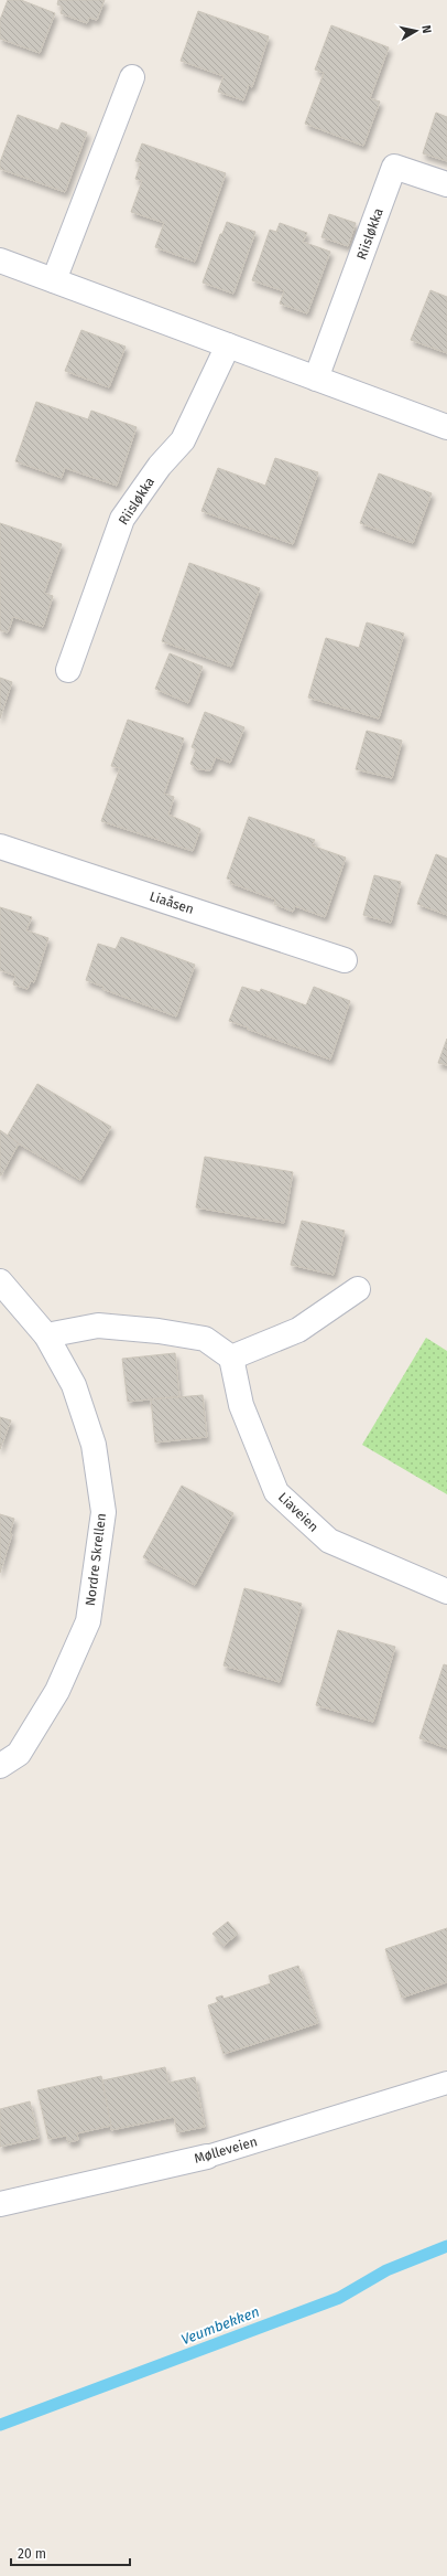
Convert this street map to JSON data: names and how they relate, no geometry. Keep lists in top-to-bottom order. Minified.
{"streets":{"street":["Riisløkka","Liaåsen","Liaveien","Nordre Skrellen","Mølleveien"]},"water":["Veumbekken"],"scale_bar":"20 m","north":"right"}
